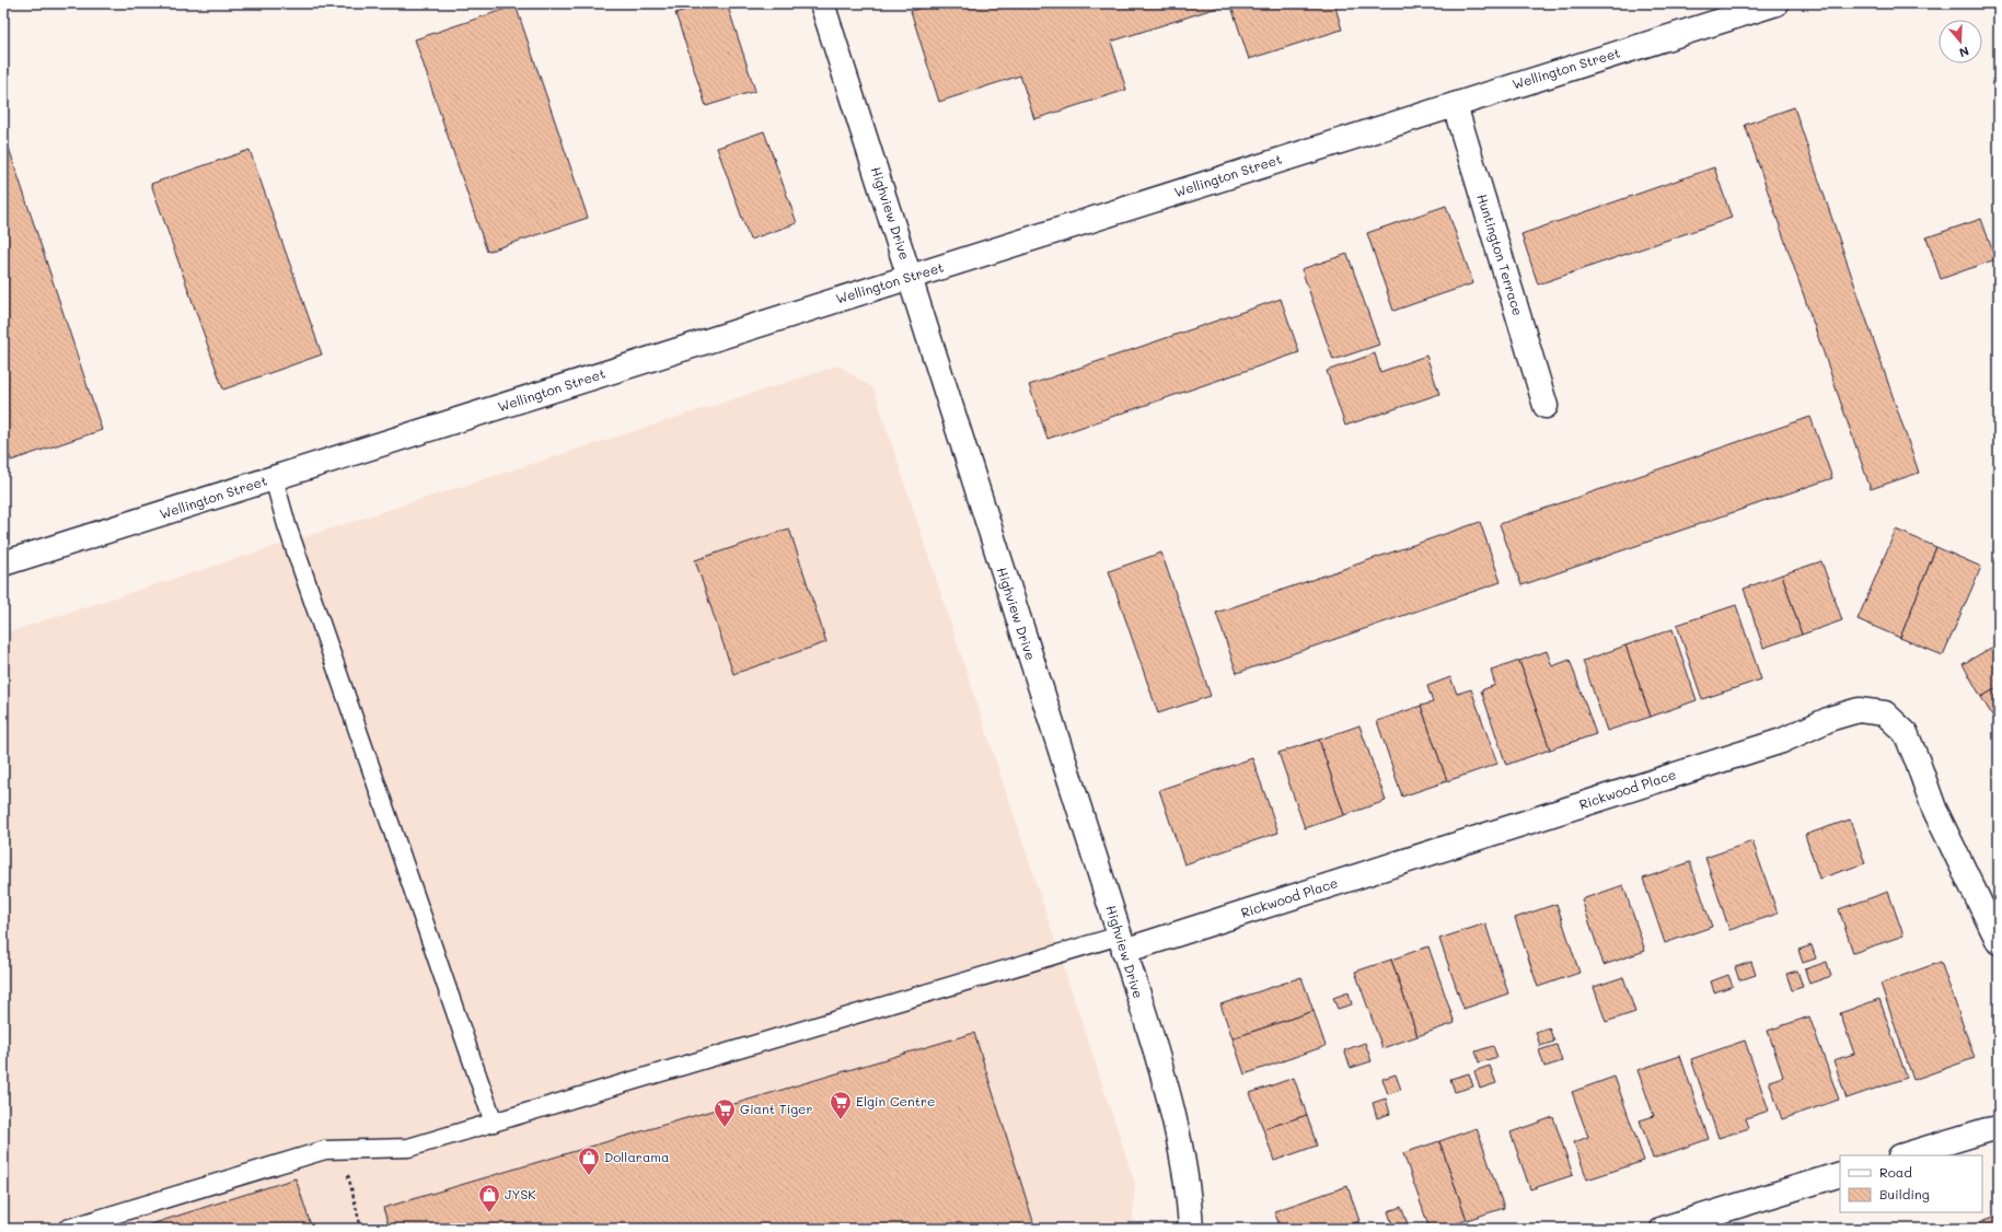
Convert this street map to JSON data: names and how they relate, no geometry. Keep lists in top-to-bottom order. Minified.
{"streets":{"street":["Wellington Street","Highview Drive","Huntington Terrace","Rickwood Place"]},"crossings":[["Wellington Street","Highview Drive"],["Wellington Street","Huntington Terrace"],["Highview Drive","Rickwood Place"]],"places":{"supermarket":["Elgin Centre","Giant Tiger"],"shop":["Dollarama","JYSK"]},"legend":["Road","Building"],"north":"bottom"}
